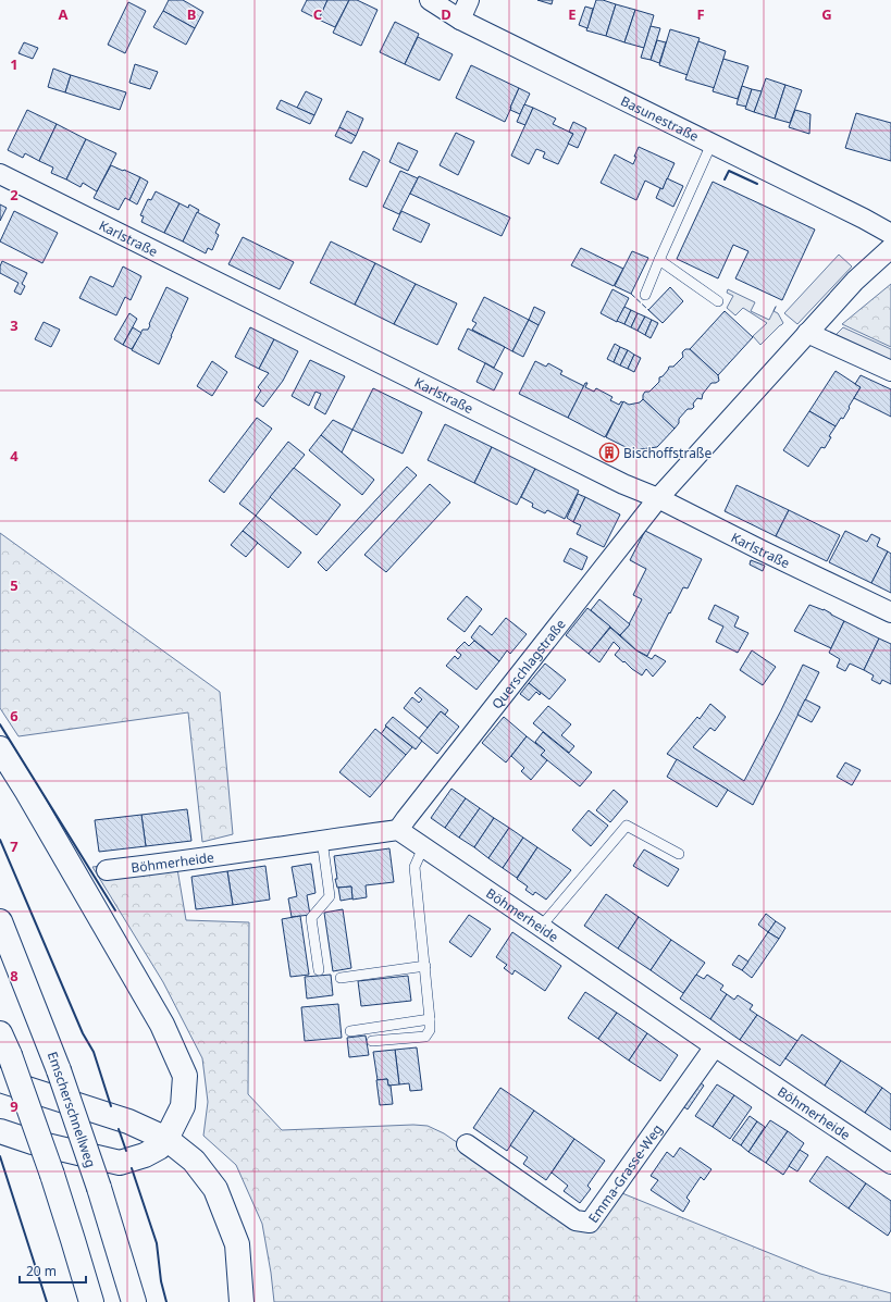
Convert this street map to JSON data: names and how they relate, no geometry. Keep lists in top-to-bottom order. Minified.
{"streets":{"highway":["Emscherschnellweg"],"street":["Basunestraße","Karlstraße","Querschlagstraße","Böhmerheide","Emma-Grasse-Weg"]},"crossings":[["Karlstraße","Querschlagstraße"],["Querschlagstraße","Böhmerheide"],["Böhmerheide","Emma-Grasse-Weg"]],"places":{"building":["Bischoffstraße"]},"scale_bar":"20 m","grid":{"columns":["A","B","C","D","E","F","G"],"rows":["1","2","3","4","5","6","7","8","9"]}}
